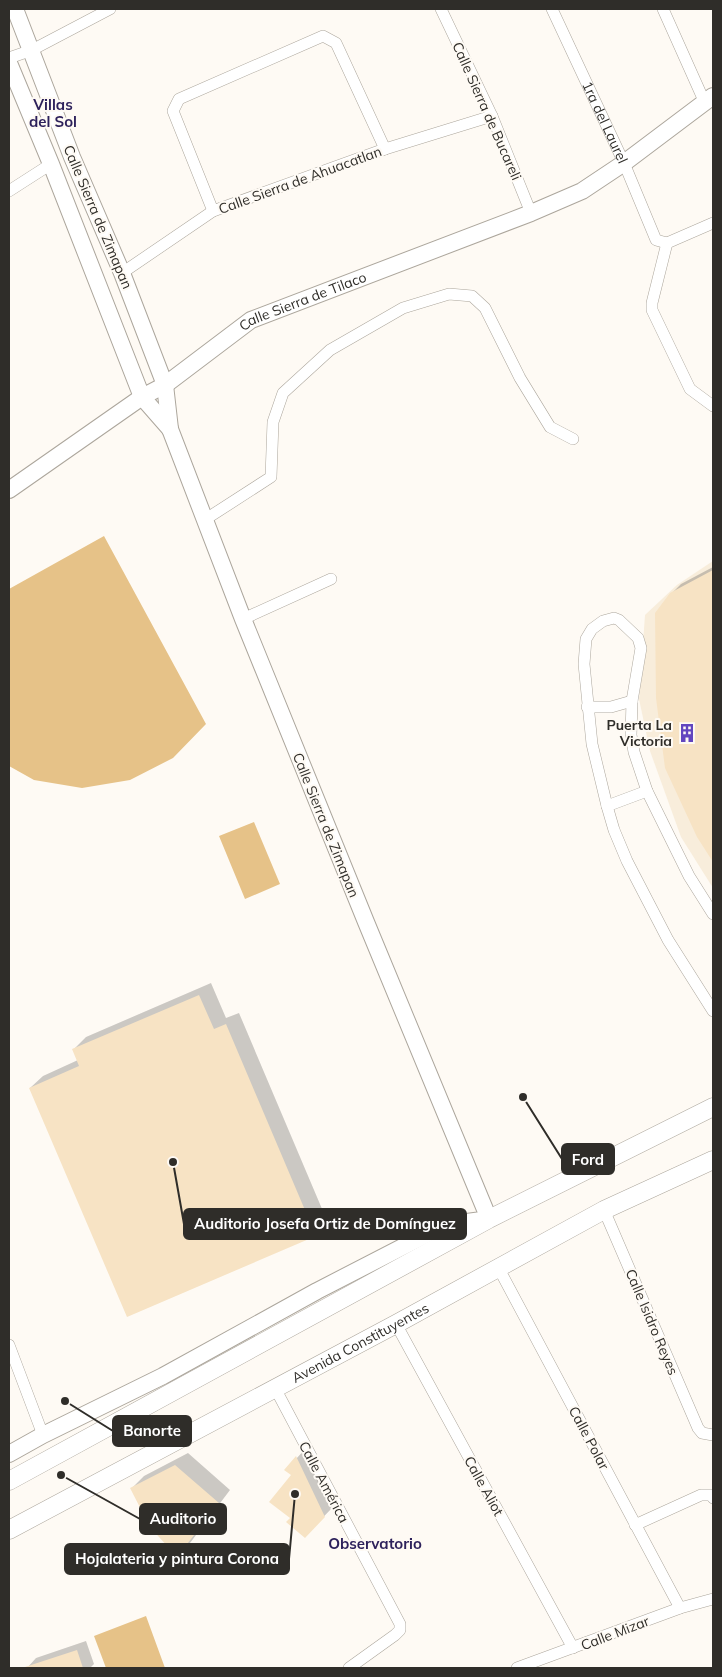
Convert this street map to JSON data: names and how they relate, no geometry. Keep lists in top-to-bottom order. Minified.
{"streets":{"main road":["Avenida Constituyentes"],"street":["Calle Sierra de Bucareli","1ra del Laurel","Calle Sierra de Ahuacatlan","Calle Sierra de Zimapan","Calle Sierra de Tilaco","Calle Isidro Reyes","Calle Polar","Calle América","Calle Aliot","Calle Mizar"]},"crossings":[["Calle Sierra de Bucareli","Calle Sierra de Ahuacatlan"],["Calle Sierra de Bucareli","Calle Sierra de Tilaco"],["1ra del Laurel","Calle Sierra de Tilaco"],["Calle Sierra de Ahuacatlan","Calle Sierra de Zimapan"],["Calle Sierra de Zimapan","Calle Sierra de Tilaco"],["Calle Isidro Reyes","Avenida Constituyentes"],["Avenida Constituyentes","Calle Polar"],["Avenida Constituyentes","Calle América"],["Avenida Constituyentes","Calle Aliot"],["Calle Polar","Calle Mizar"],["Calle Aliot","Calle Mizar"]],"districts":["Villas del Sol","Observatorio"],"places":{"building":["Puerta La Victoria"],"other":["Ford","Auditorio Josefa Ortiz de Domínguez","Banorte","Auditorio","Hojalateria y pintura Corona"]}}
